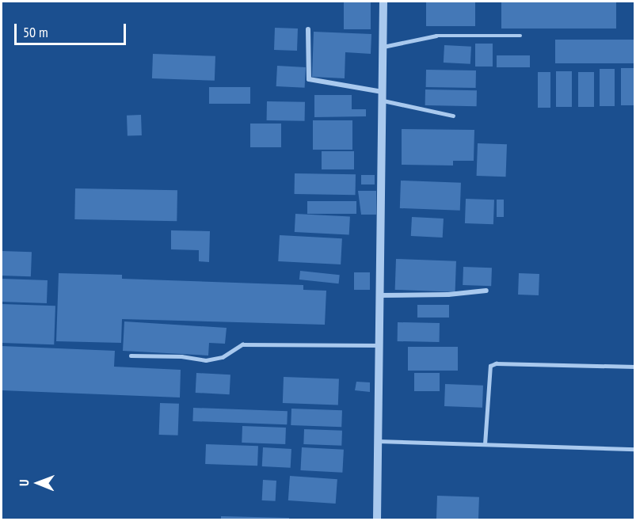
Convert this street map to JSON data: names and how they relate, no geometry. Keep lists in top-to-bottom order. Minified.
{"scale_bar":"50 m","north":"left"}
